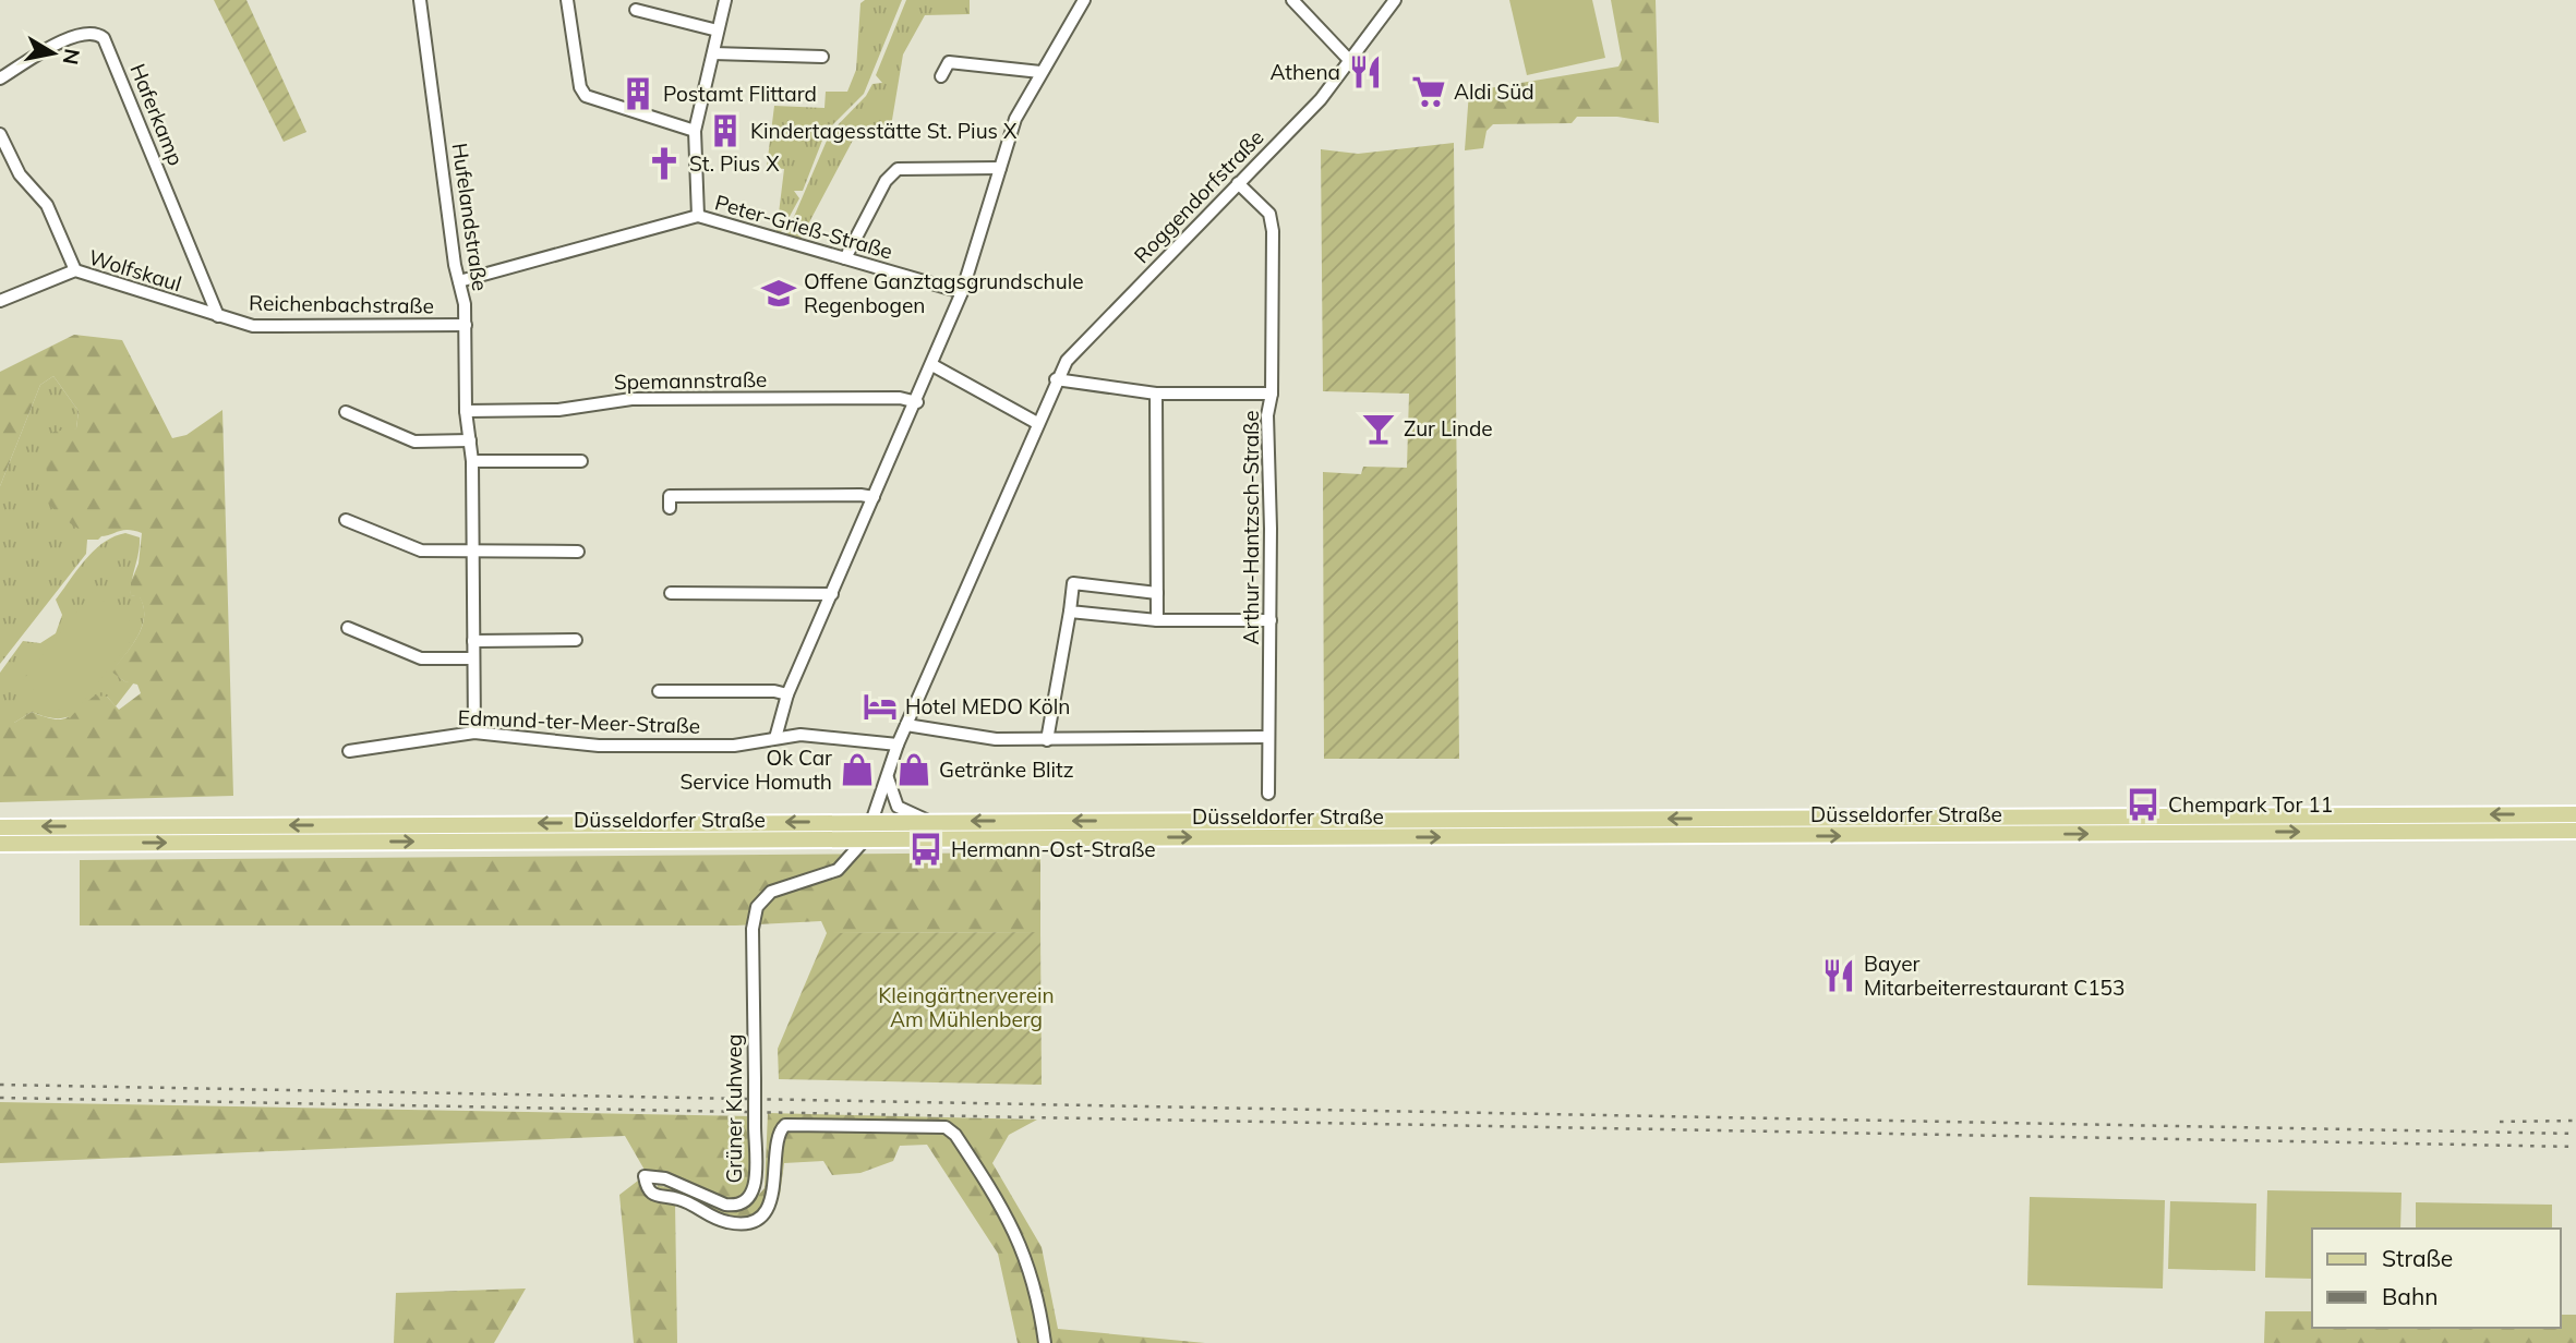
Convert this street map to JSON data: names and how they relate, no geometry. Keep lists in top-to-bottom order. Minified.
{"streets":{"main road":["Düsseldorfer Straße"],"street":["Haferkamp","Roggendorfstraße","Hufelandstraße","Peter-Grieß-Straße","Wolfskaul","Reichenbachstraße","Spemannstraße","Arthur-Hantzsch-Straße","Edmund-ter-Meer-Straße","Grüner Kuhweg"]},"crossings":[["Haferkamp","Wolfskaul"],["Haferkamp","Reichenbachstraße"],["Roggendorfstraße","Arthur-Hantzsch-Straße"],["Roggendorfstraße","Edmund-ter-Meer-Straße"],["Roggendorfstraße","Düsseldorfer Straße"],["Roggendorfstraße","Grüner Kuhweg"],["Hufelandstraße","Peter-Grieß-Straße"],["Hufelandstraße","Reichenbachstraße"],["Hufelandstraße","Spemannstraße"],["Hufelandstraße","Edmund-ter-Meer-Straße"],["Wolfskaul","Reichenbachstraße"],["Düsseldorfer Straße","Grüner Kuhweg"]],"parks":["Kleingärtnerverein Am Mühlenberg"],"places":{"restaurant":["Athena","Bayer Mitarbeiterrestaurant C153"],"supermarket":["Aldi Süd"],"building":["Postamt Flittard","Kindertagesstätte St. Pius X"],"church":["St. Pius X"],"school or university":["Offene Ganztagsgrundschule Regenbogen"],"bar":["Zur Linde"],"hotel":["Hotel MEDO Köln"],"shop":["Ok Car Service Homuth","Getränke Blitz"],"bus stop":["Chempark Tor 11","Hermann-Ost-Straße"]},"legend":["Straße","Bahn"],"north":"right"}
